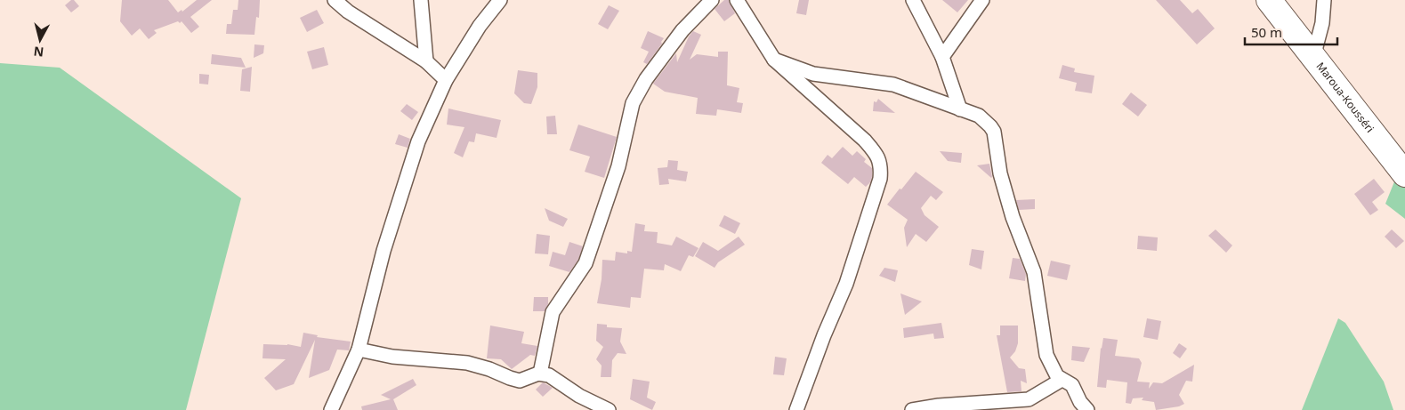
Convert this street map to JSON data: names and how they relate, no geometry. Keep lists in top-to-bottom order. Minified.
{"streets":{"highway":["Maroua-Kousséri"]},"scale_bar":"50 m","north":"bottom"}
